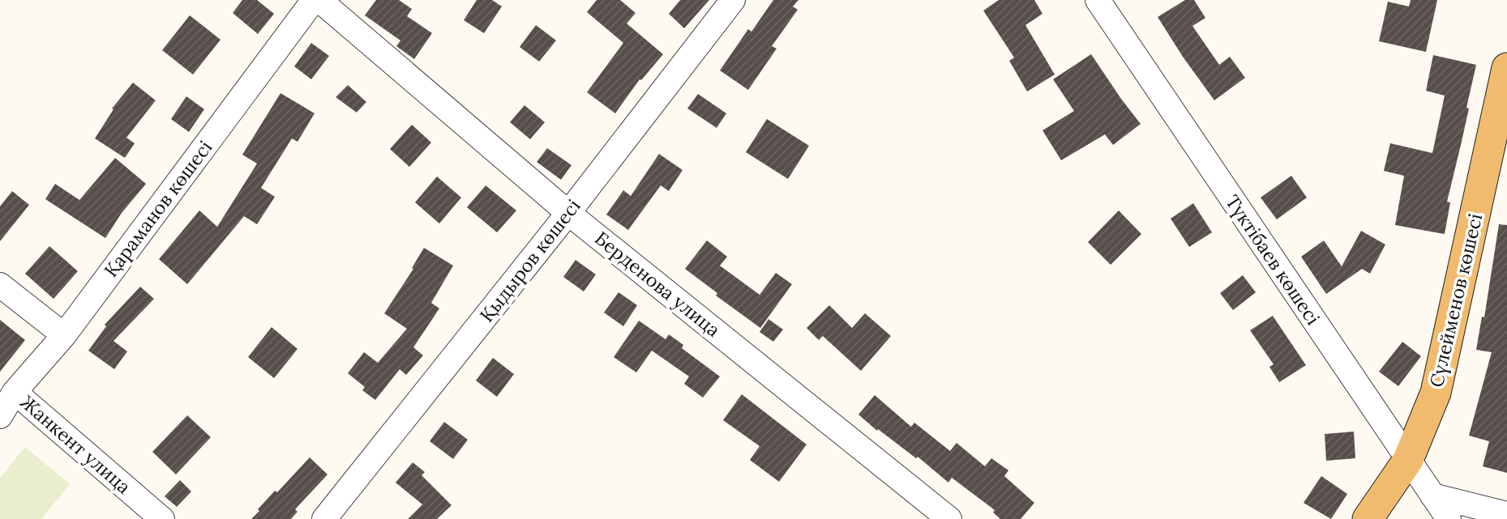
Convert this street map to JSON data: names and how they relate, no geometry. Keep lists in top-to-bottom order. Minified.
{"streets":{"main road":["Сүлейменов көшесі"],"street":["Қараманов көшесі","Түктібаев көшесі","Қыдыров көшесі","Берденова улица","Жанкент улица"]},"crossings":[["Қараманов көшесі","Жанкент улица"],["Түктібаев көшесі","Сүлейменов көшесі"],["Қыдыров көшесі","Берденова улица"]]}
